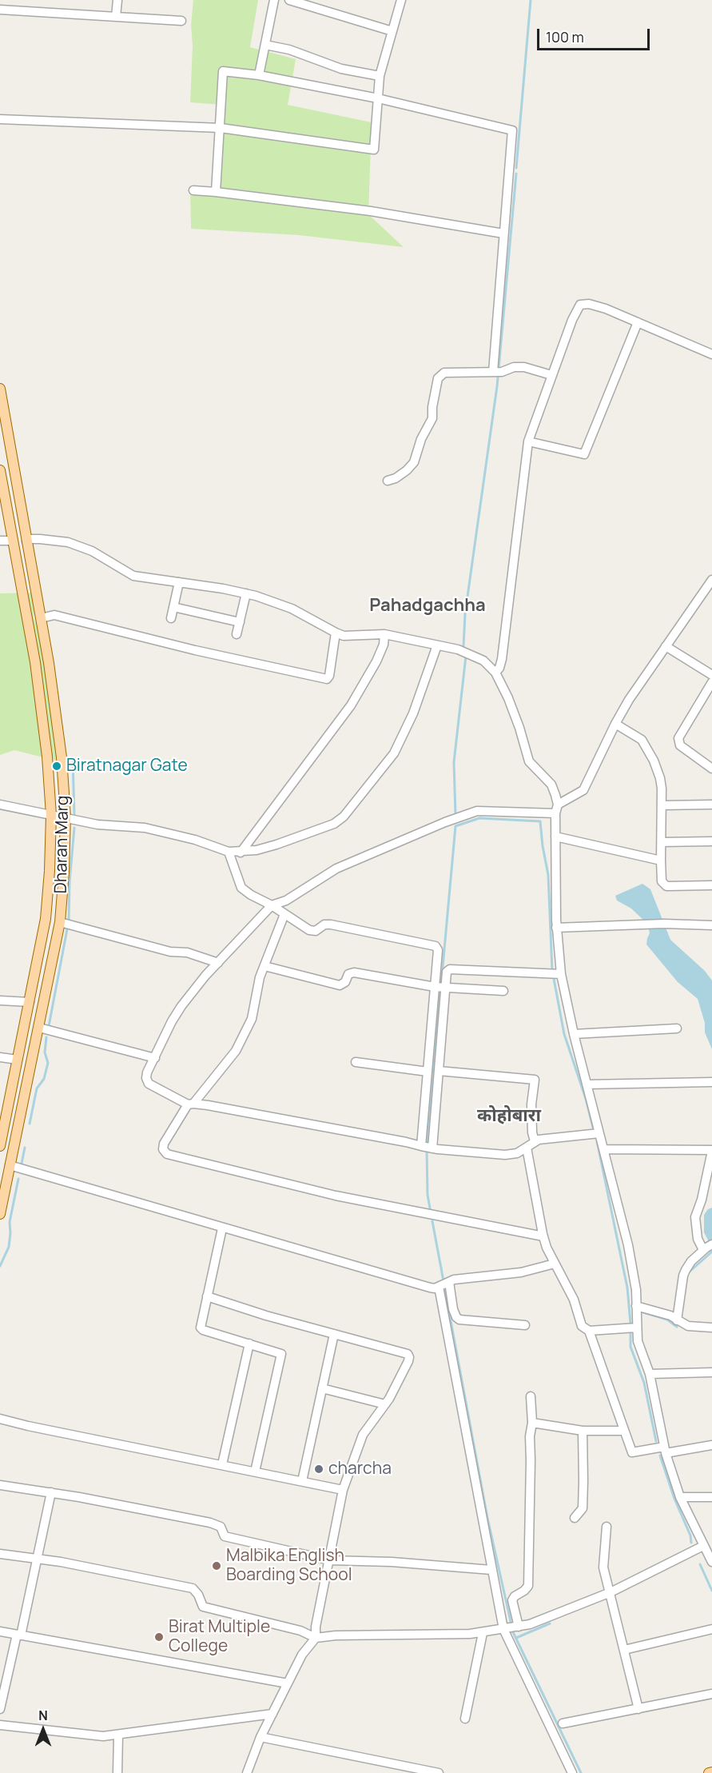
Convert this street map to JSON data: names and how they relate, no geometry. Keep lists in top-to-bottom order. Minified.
{"streets":{"main road":["Dharan Marg"]},"districts":["Pahadgachha","कोहोबारा"],"places":["Biratnagar Gate","charcha","Malbika English Boarding School","Birat Multiple College"],"scale_bar":"100 m","north":"top"}
